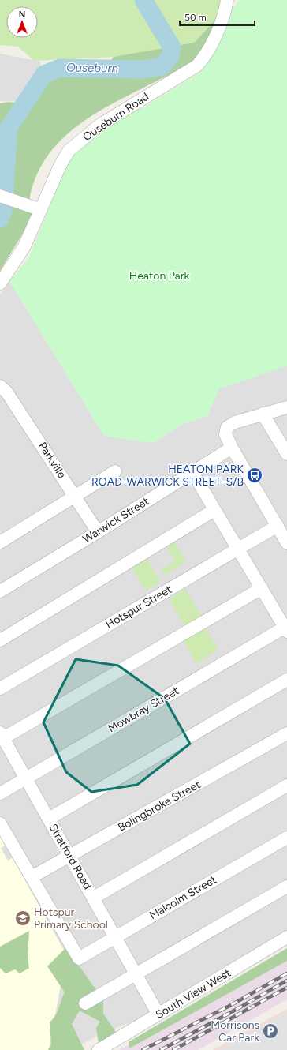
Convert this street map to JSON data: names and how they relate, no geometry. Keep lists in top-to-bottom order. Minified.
{"streets":{"street":["Ouseburn Road","Parkville","Warwick Street","Hotspur Street","Mowbray Street","Bolingbroke Street","Stratford Road","Malcolm Street","South View West"]},"crossings":[["Parkville","Warwick Street"],["Mowbray Street","Stratford Road"],["Bolingbroke Street","Stratford Road"],["Bolingbroke Street","Malcolm Street"],["Stratford Road","Malcolm Street"],["Stratford Road","South View West"]],"water":["Ouseburn"],"parks":["Heaton Park"],"places":{"bus stop":["HEATON PARK ROAD-WARWICK STREET-S/B"],"school or university":["Hotspur Primary School"],"parking":["Morrisons Car Park"]},"scale_bar":"50 m","north":"top"}
